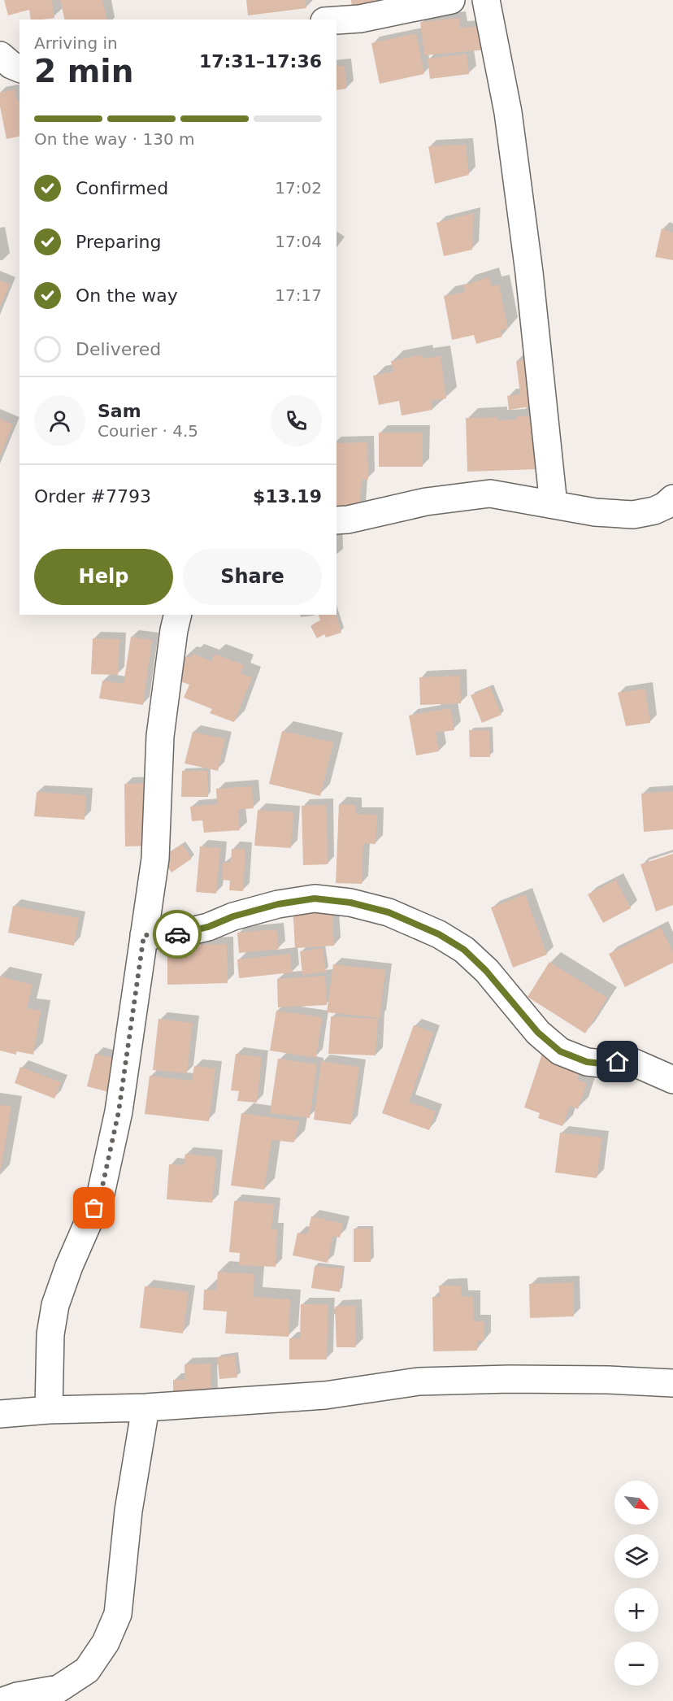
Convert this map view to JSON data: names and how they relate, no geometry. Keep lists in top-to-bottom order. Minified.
{"north":"bottom right","page":{"heading":["2 min","Arriving in","17:31–17:36"],"panel":["Sam","Courier · 4.5","Order #7793","$13.19"],"bar":"On the way · 130 m","list":[["Confirmed","17:02"],["Preparing","17:04"],["On the way","17:17"],"Delivered"],"buttons":["Help","Share"],"map_buttons":["+","−"]}}
